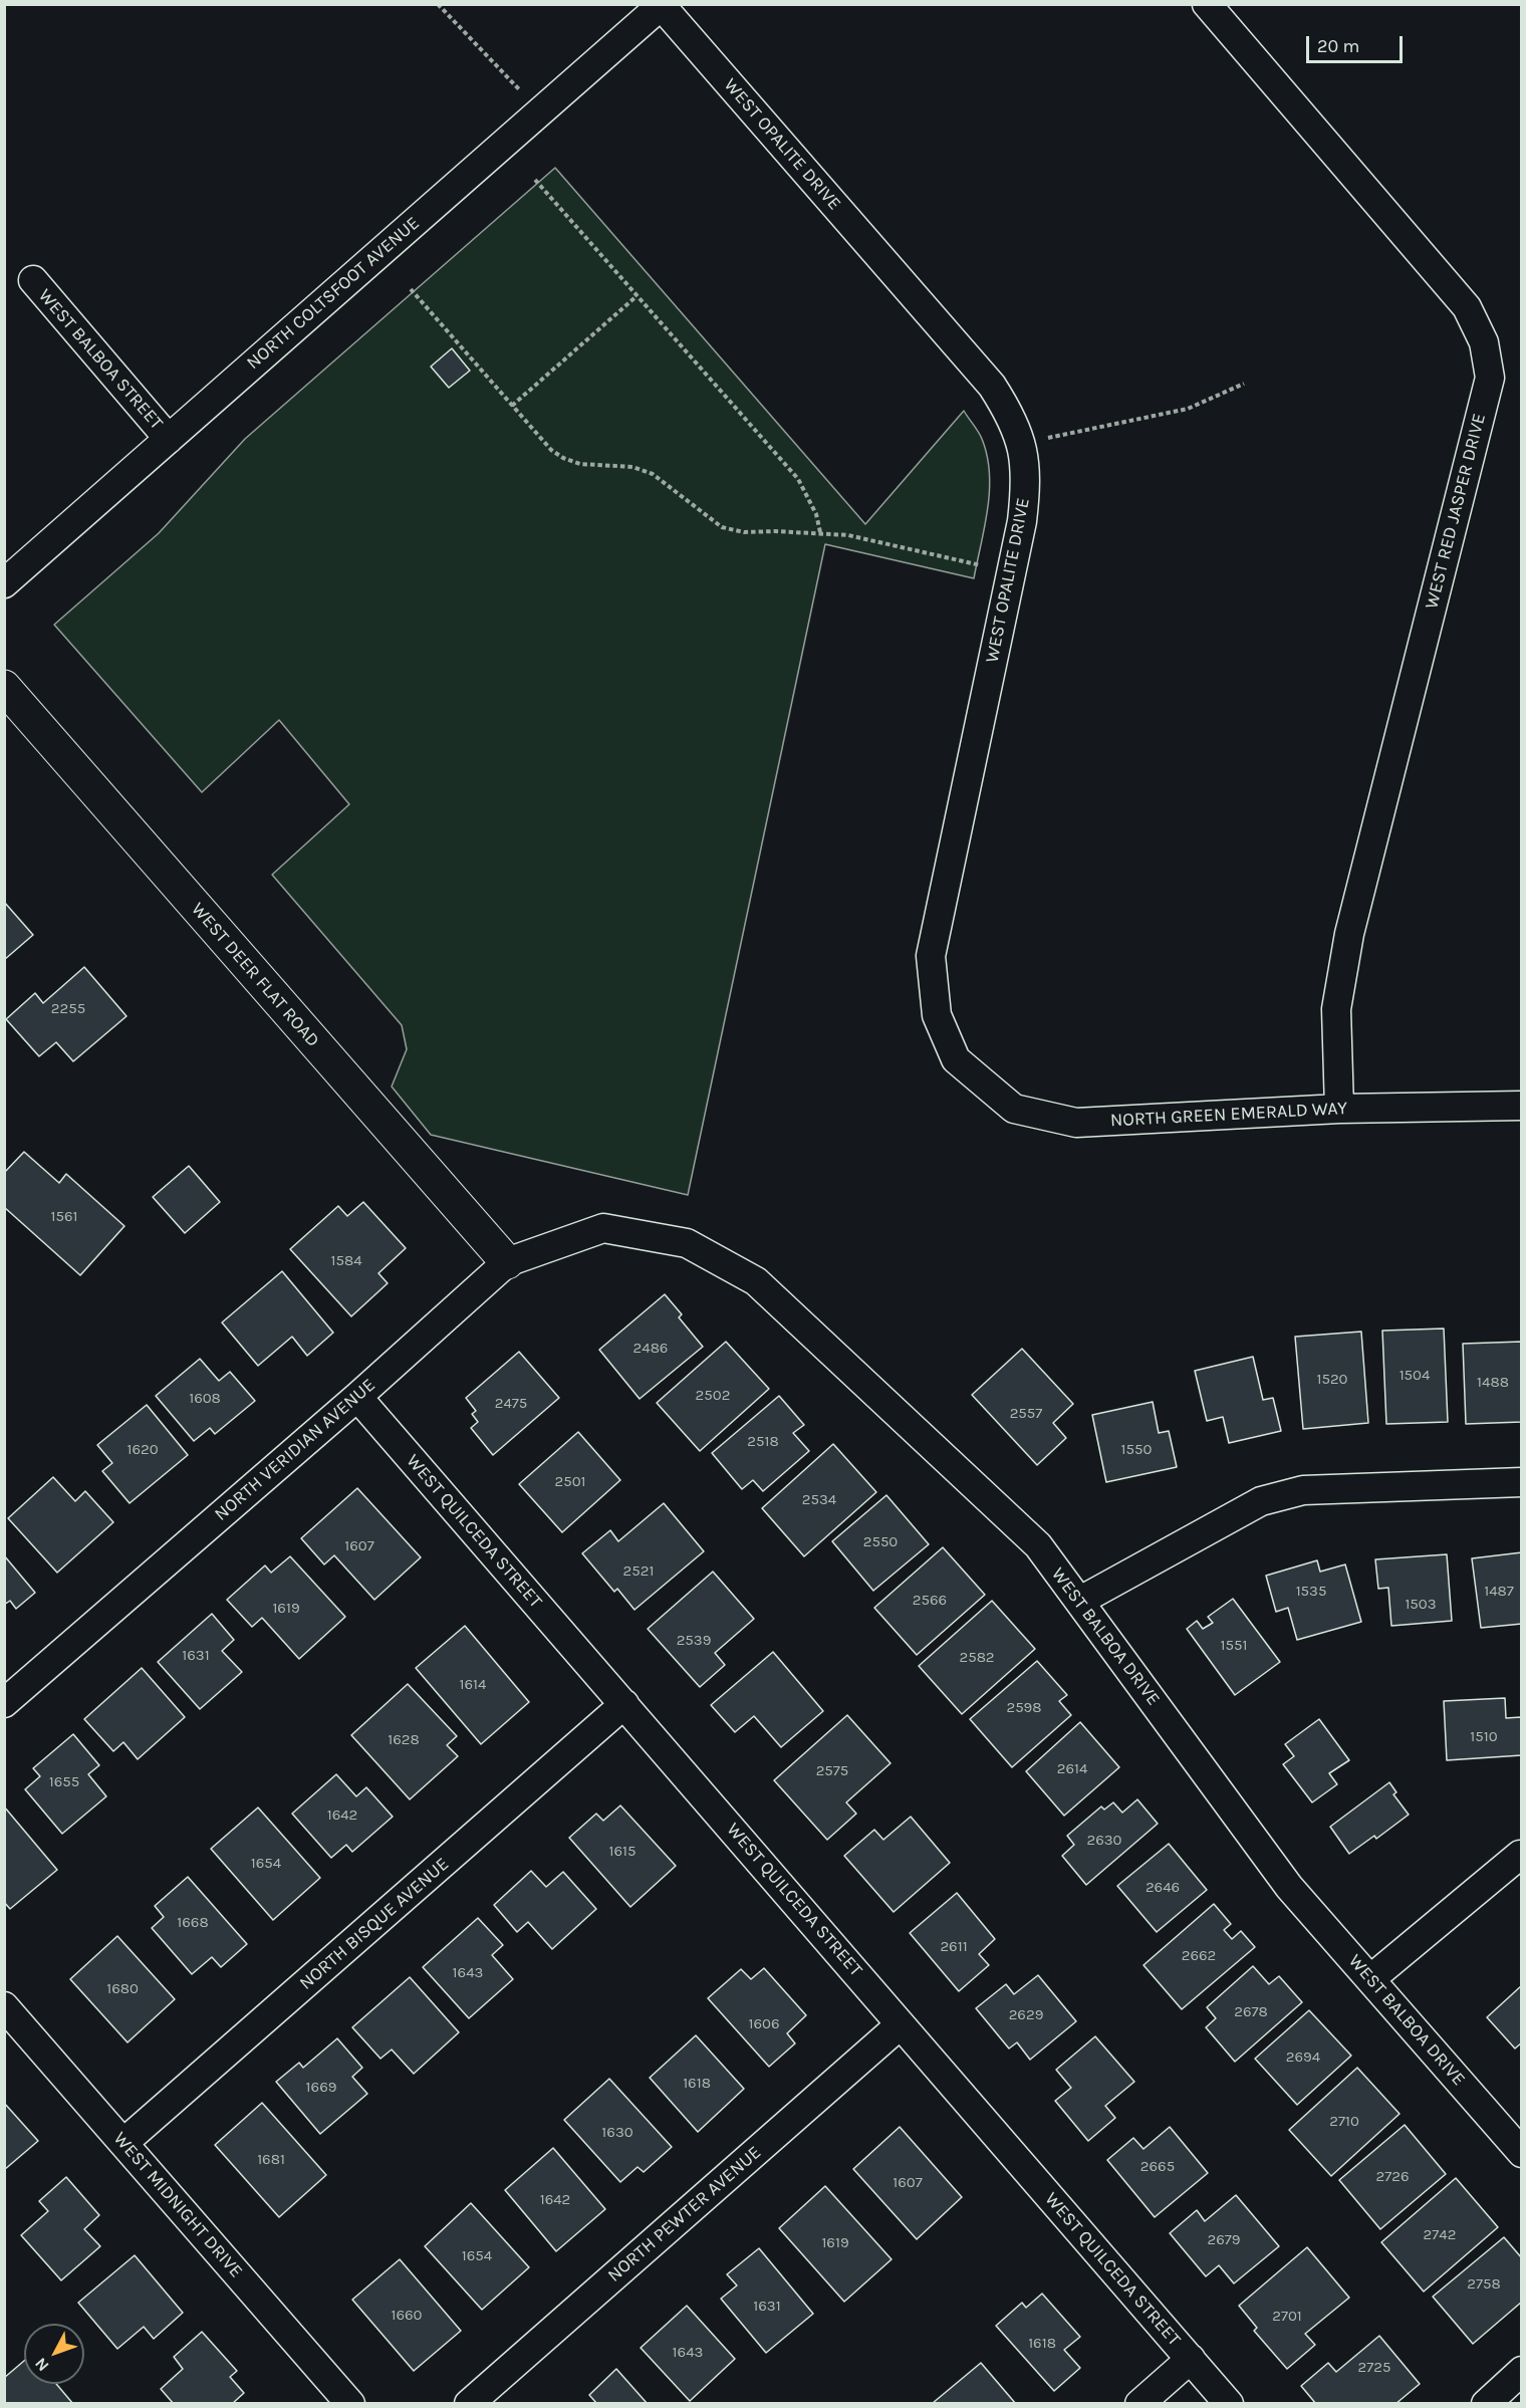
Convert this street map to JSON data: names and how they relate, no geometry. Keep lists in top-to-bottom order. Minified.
{"streets":{"street":["WEST OPALITE DRIVE","NORTH COLTSFOOT AVENUE","WEST BALBOA STREET","WEST RED JASPER DRIVE","WEST DEER FLAT ROAD","NORTH GREEN EMERALD WAY","NORTH VERIDIAN AVENUE","WEST QUILCEDA STREET","WEST BALBOA DRIVE","NORTH BISQUE AVENUE","WEST MIDNIGHT DRIVE","NORTH PEWTER AVENUE"]},"crossings":[["WEST OPALITE DRIVE","NORTH COLTSFOOT AVENUE"],["WEST OPALITE DRIVE","NORTH GREEN EMERALD WAY"],["NORTH COLTSFOOT AVENUE","WEST BALBOA STREET"],["WEST RED JASPER DRIVE","NORTH GREEN EMERALD WAY"],["WEST DEER FLAT ROAD","NORTH VERIDIAN AVENUE"],["NORTH VERIDIAN AVENUE","WEST QUILCEDA STREET"],["NORTH VERIDIAN AVENUE","WEST BALBOA DRIVE"],["WEST QUILCEDA STREET","NORTH BISQUE AVENUE"],["WEST QUILCEDA STREET","NORTH PEWTER AVENUE"],["NORTH BISQUE AVENUE","WEST MIDNIGHT DRIVE"]],"house_numbers":["2255","1561","1584","2486","1504","1520","1488","2502","1608","2475","2557","2518","1620","1550","2501","2534","2550","1607","2521","1535","1487","2566","1503","1619","2539","1551","1631","2582","1614","2598","1510","1628","2614","2575","1655","1642","2630","1615","1654","2646","1668","2611","2662","1643","1680","2678","2629","1606","2694","1618","1669","2710","1630","1681","2665","2726","1607","1642","2742","2679","1619","1654","2758","1631","1660","2701","1618","1643","2725"],"scale_bar":"20 m","north":"bottom left"}
